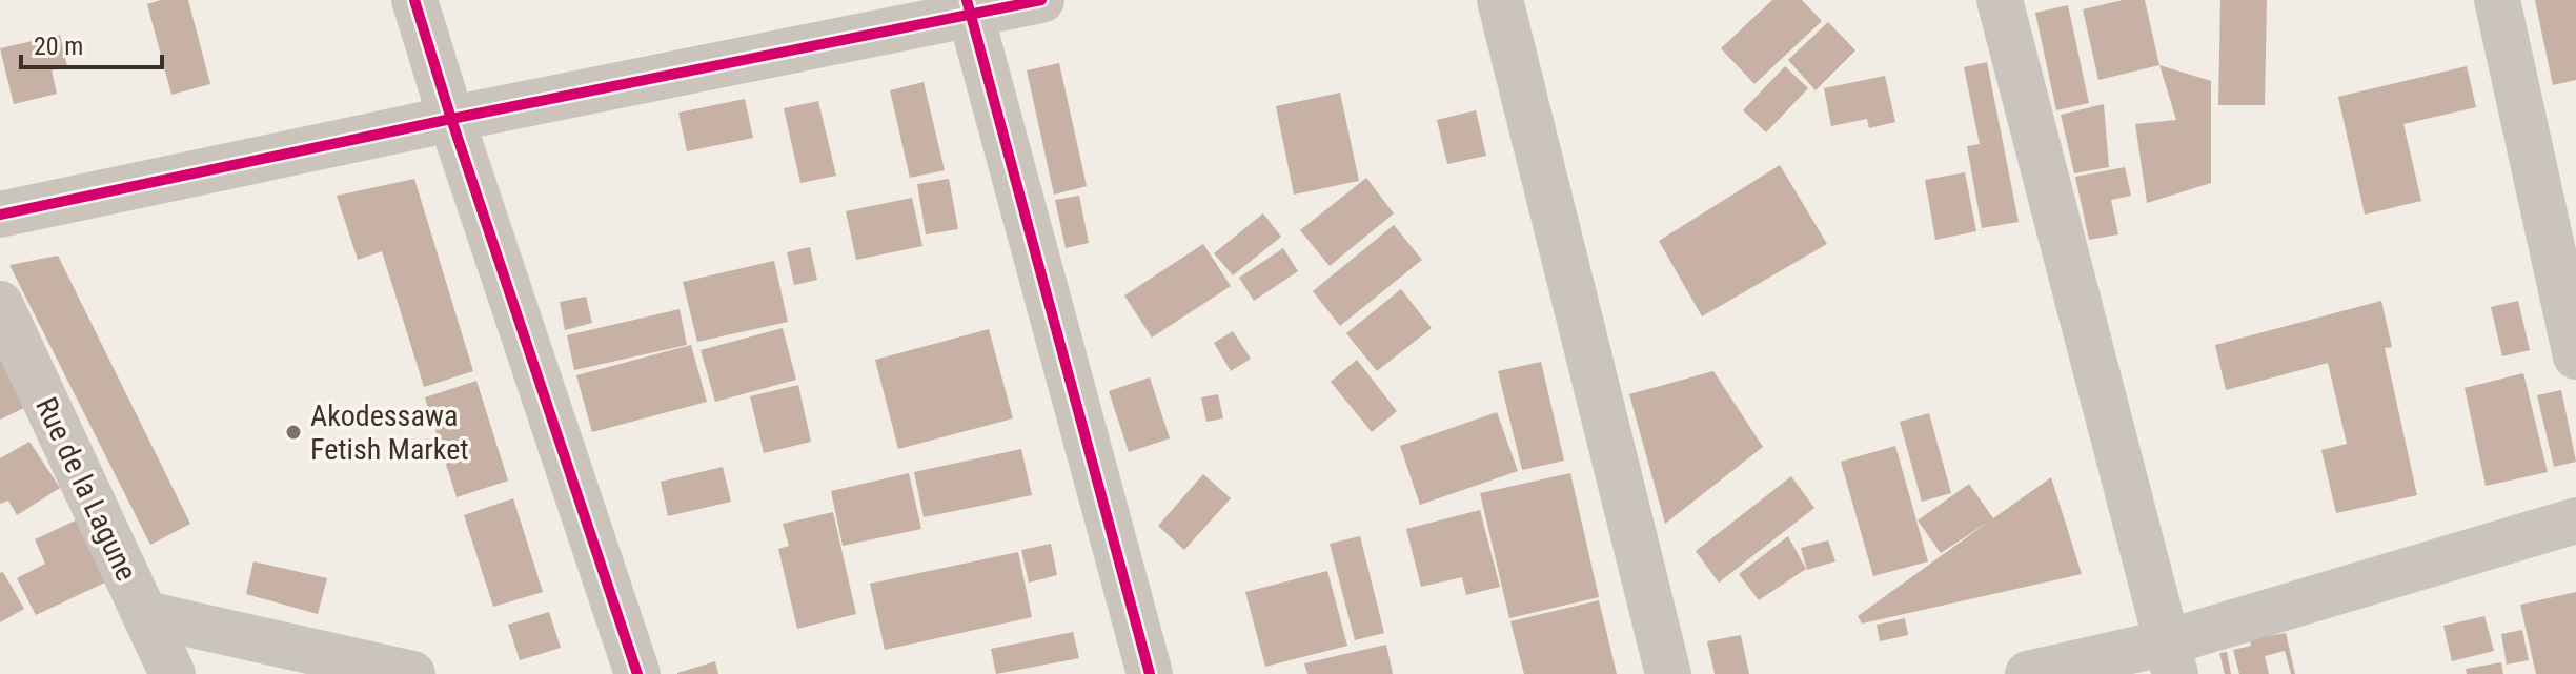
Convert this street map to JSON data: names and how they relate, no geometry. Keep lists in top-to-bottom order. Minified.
{"streets":{"street":["Rue de la Lagune"]},"places":["Akodessawa Fetish Market"],"scale_bar":"20 m"}
